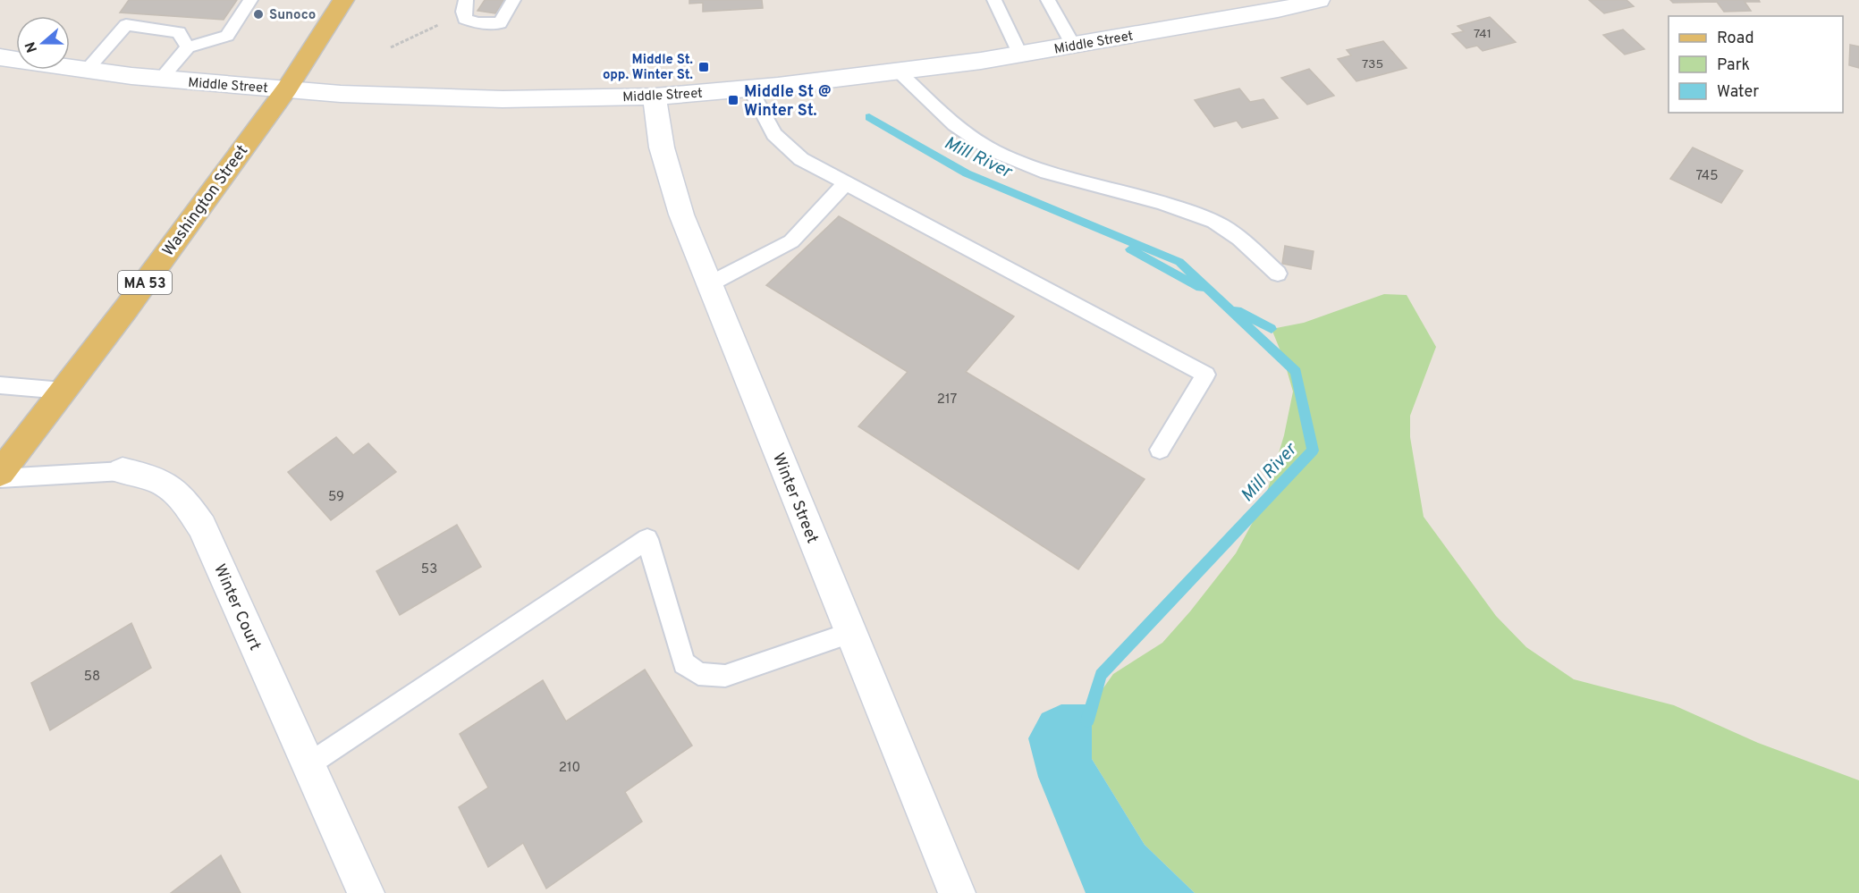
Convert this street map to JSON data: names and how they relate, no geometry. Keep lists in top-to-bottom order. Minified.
{"streets":{"main road":["Middle Street","Washington Street","MA 53","Winter Street","Winter Court"]},"crossings":[["Middle Street","Washington Street"],["Middle Street","Winter Street"]],"water":["Mill River"],"places":{"other":["Sunoco"],"transit":["Middle St. opp. Winter St.","Middle St @ Winter St."]},"house_numbers":["741","735","745","217","59","53","58","210"],"legend":["Road","Park","Water"],"north":"left"}
